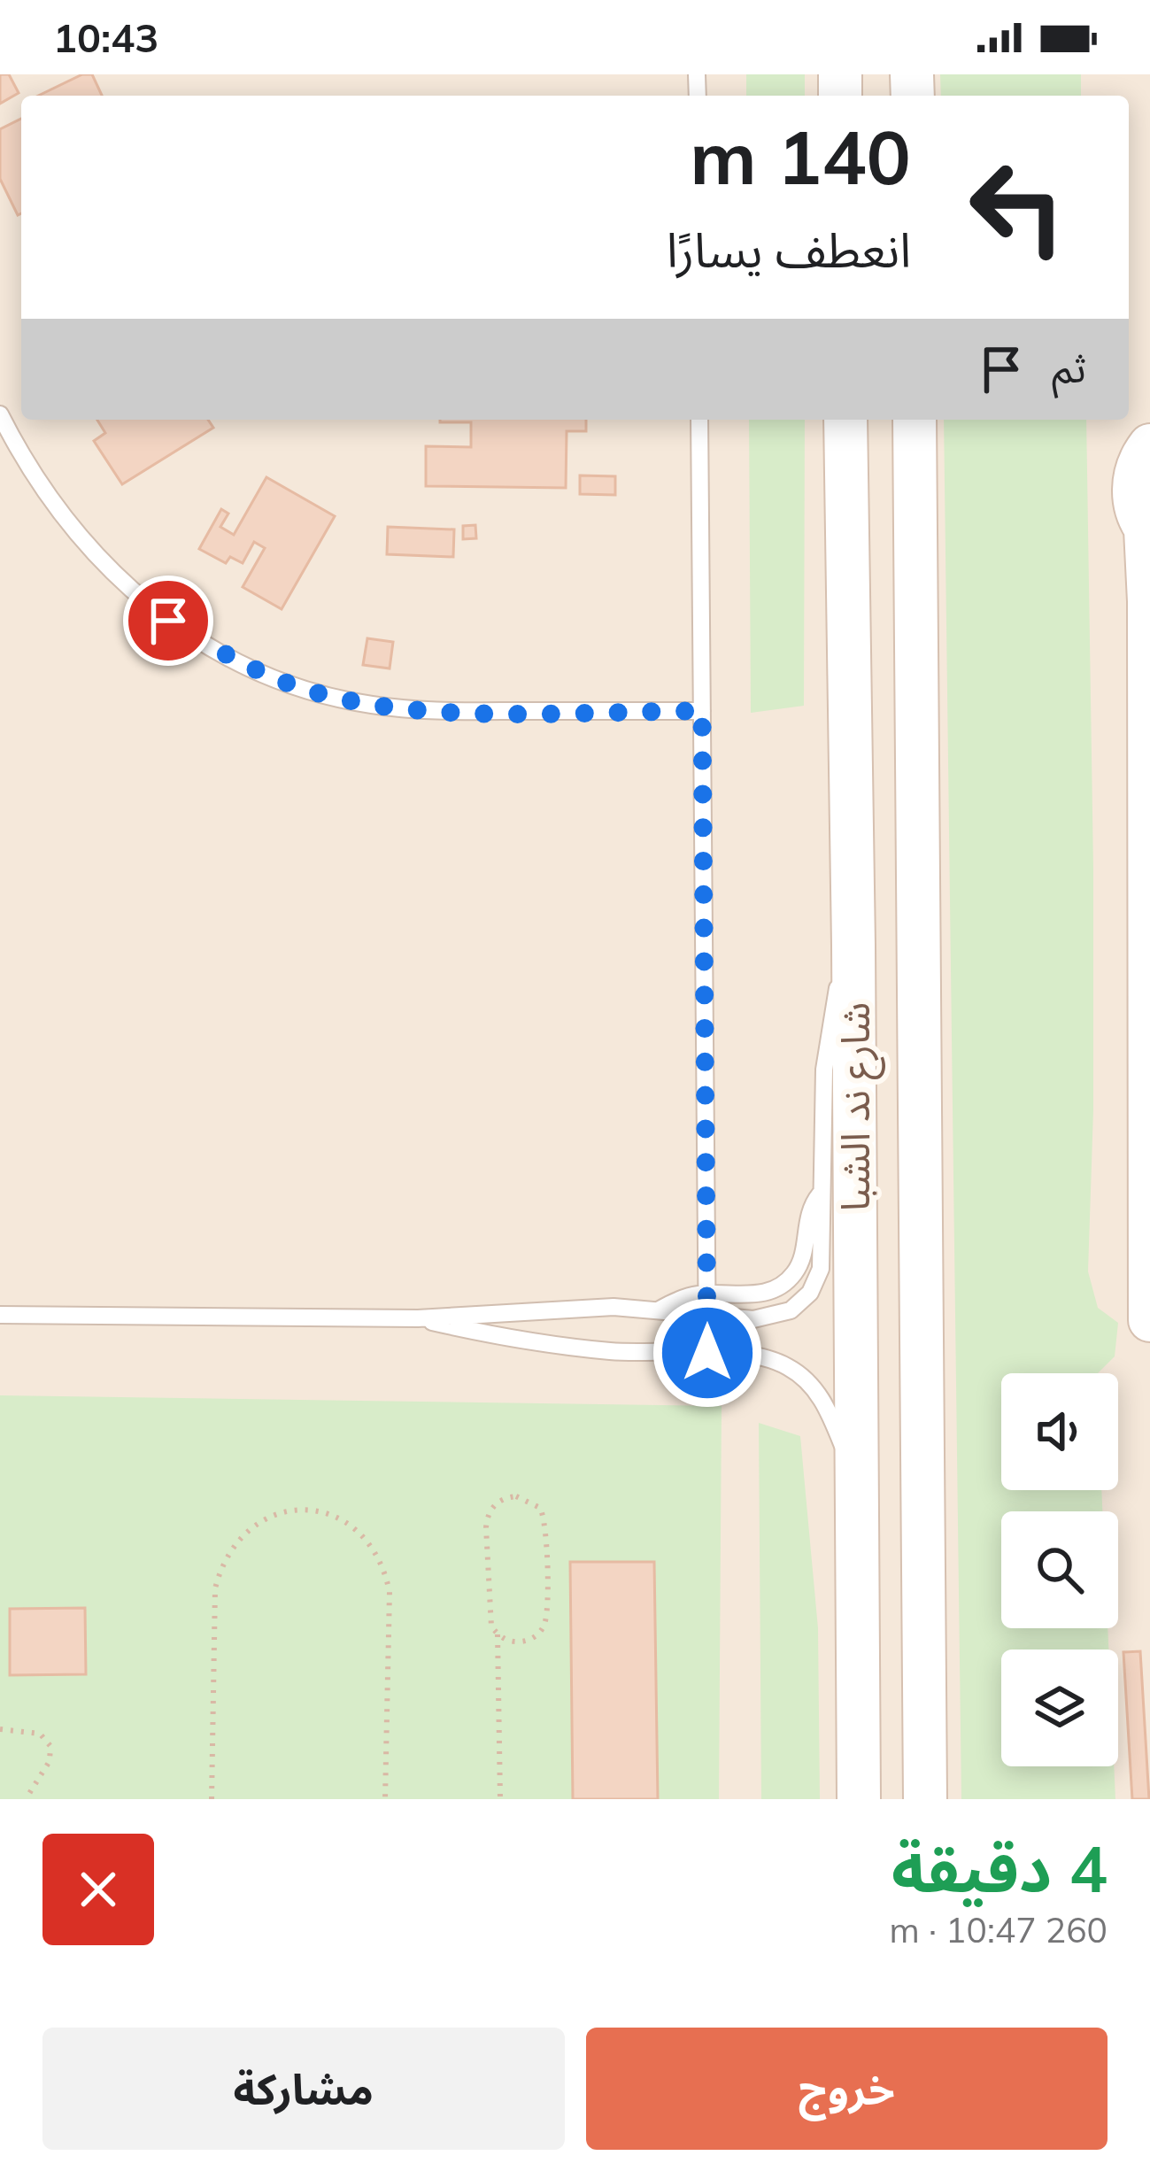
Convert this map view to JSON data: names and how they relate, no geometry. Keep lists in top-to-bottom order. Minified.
{"streets":{"main road":["شارع ند الشبا"]},"page":{"status":"10:43","turn":["140 m","انعطف يسارًا"],"then":"ثم","heading":["4 دقيقة","260 m · 10:47"],"buttons":["خروج","مشاركة"]}}
